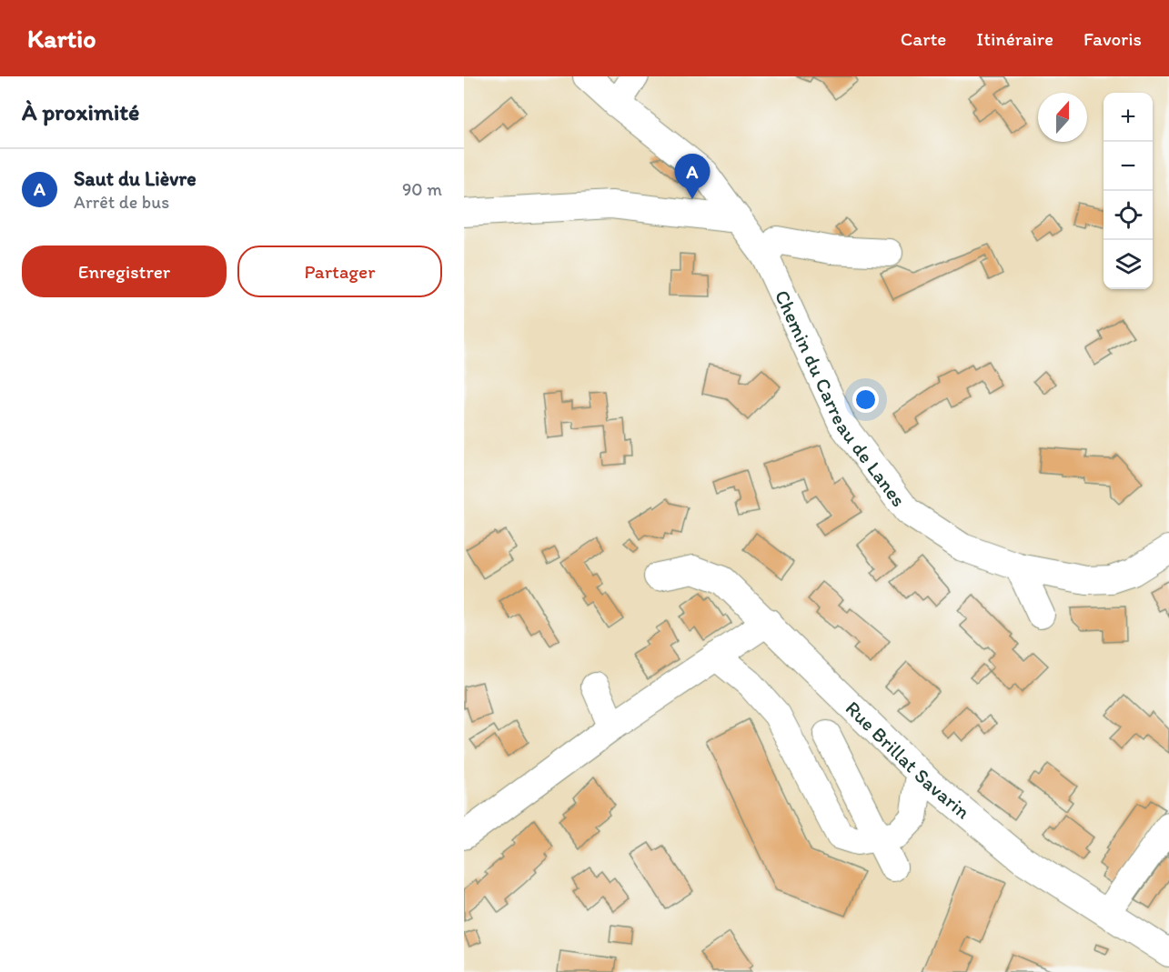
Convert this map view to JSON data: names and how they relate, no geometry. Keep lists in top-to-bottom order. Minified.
{"streets":{"street":["Chemin du Carreau de Lanes","Rue Brillat Savarin"]},"north":"top","page":{"header":"Kartio","nav":["Carte","Itinéraire","Favoris"],"heading":"À proximité","map_buttons":["+","−"],"list":[{"mark":"A","name":"Saut du Lièvre","note":"Arrêt de bus","value":"90 m"}],"pins":"A","buttons":["Enregistrer","Partager"]}}
